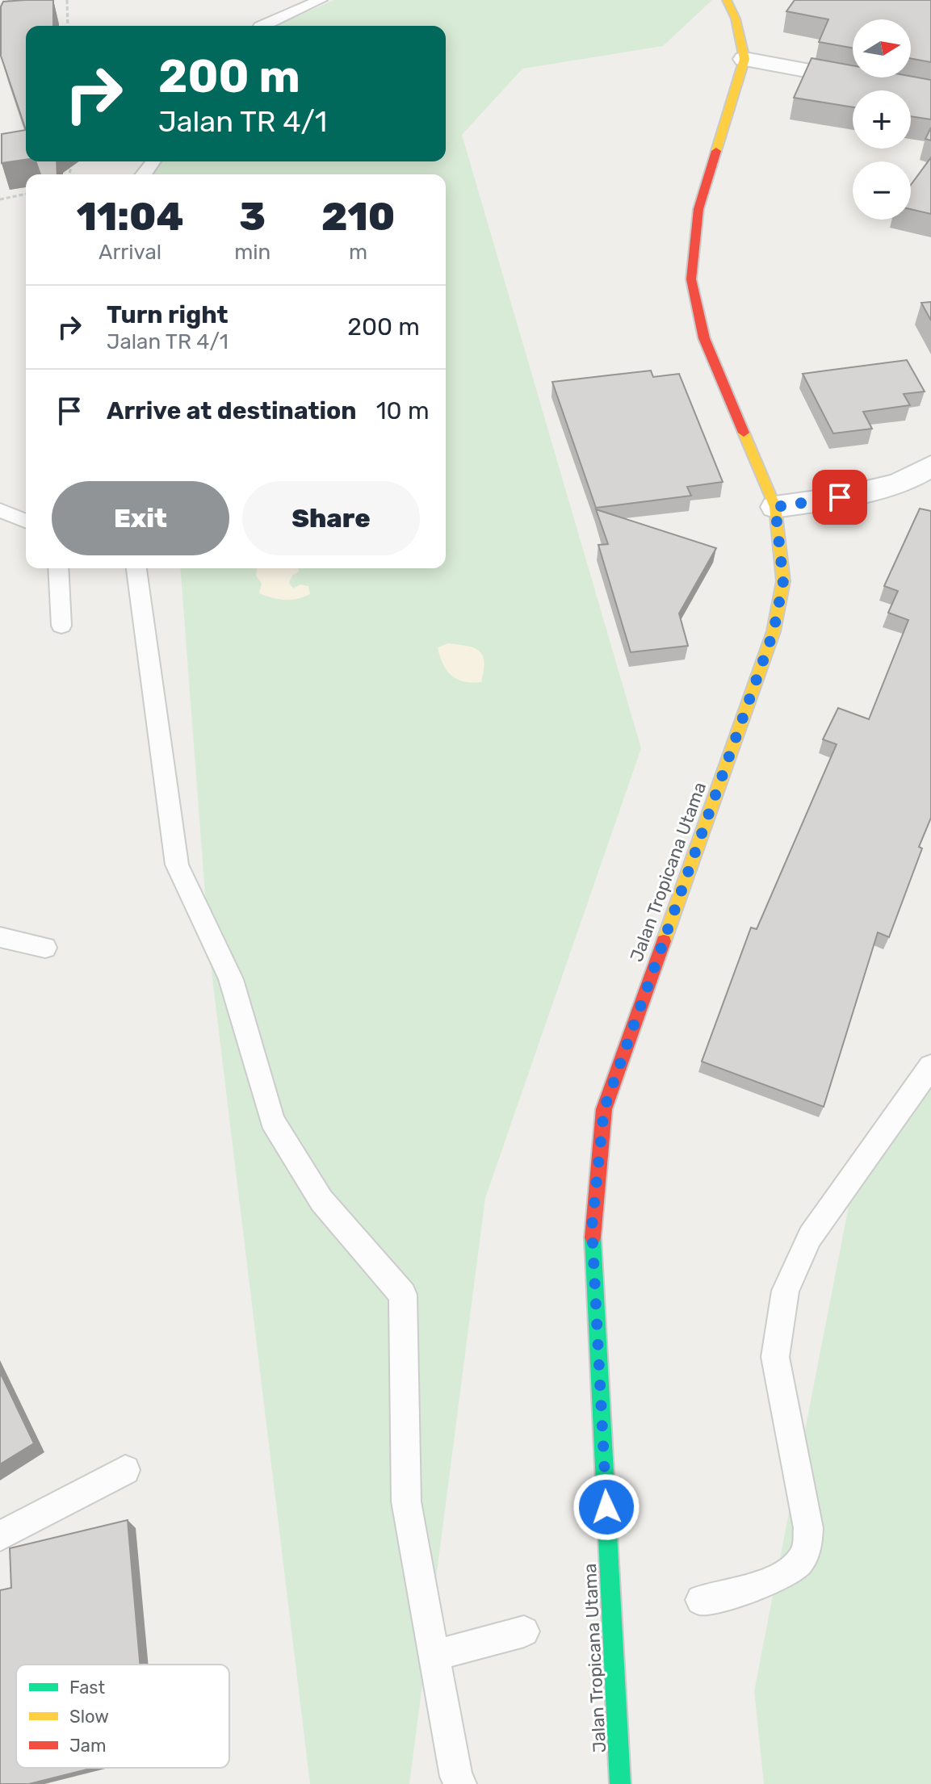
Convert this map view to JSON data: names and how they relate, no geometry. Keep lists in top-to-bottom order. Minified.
{"streets":{"street":["Jalan Tropicana Utama"]},"legend":["Fast","Slow","Jam"],"north":"right","page":{"map_buttons":["+","−"],"turn":["200 m","Jalan TR 4/1"],"eta":["11:04","Arrival","3","min","210","m"],"list":[{"name":"Turn right","note":"Jalan TR 4/1","value":"200 m"},{"name":"Arrive at destination","value":"10 m"}],"buttons":["Exit","Share"]}}
